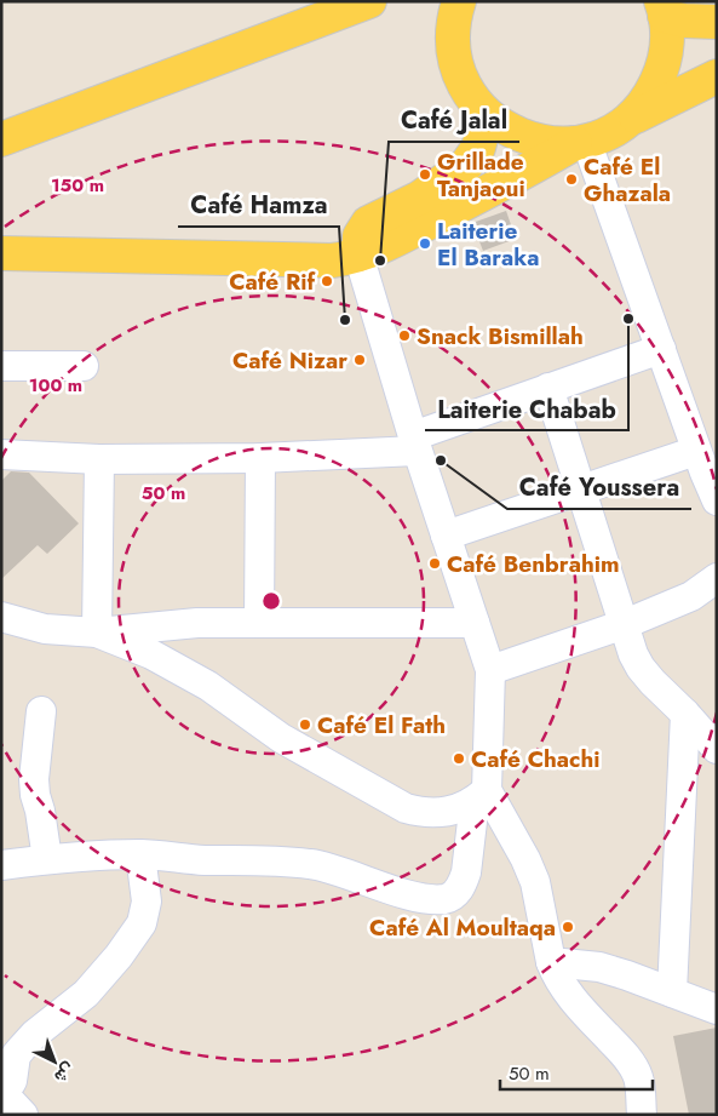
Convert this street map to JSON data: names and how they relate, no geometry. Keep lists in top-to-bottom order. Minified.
{"places":["Grillade Tanjaoui","Café El Ghazala","Laiterie El Baraka","Café Jalal","Café Rif","Laiterie Chabab","Café Hamza","Snack Bismillah","Café Nizar","Café Youssera","Café Benbrahim","Café El Fath","Café Chachi","Café Al Moultaqa"],"scale_bar":"50 m","north":"bottom right","rings":["150 m","100 m","50 m"]}
